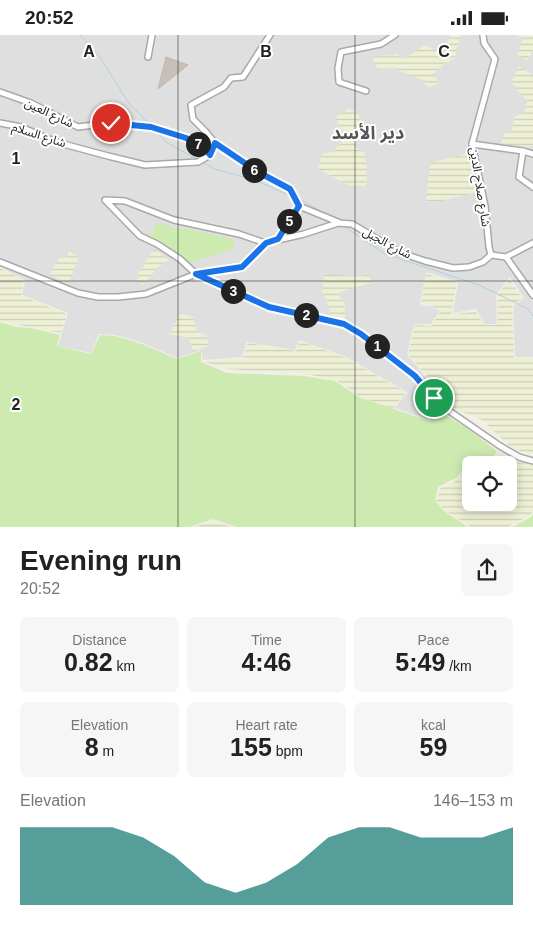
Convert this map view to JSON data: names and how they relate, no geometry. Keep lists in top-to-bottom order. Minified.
{"streets":{"street":["شارع العين","شارع السلام","شارع صلاح الدين","شارع الجبل"]},"crossings":[["شارع العين","شارع السلام"],["شارع صلاح الدين","شارع الجبل"]],"districts":["دير الأسد"],"page":{"status":"20:52","pins":["7","6","5","3","2","1"],"heading":["Evening run","20:52"],"stats":[["Distance","0.82 km"],["Time","4:46"],["Pace","5:49 /km"],["Elevation","8 m"],["Heart rate","155 bpm"],["kcal","59"]],"chart":["Elevation","146–153 m"]},"grid":{"columns":["A","B","C"],"rows":["1","2"]}}
